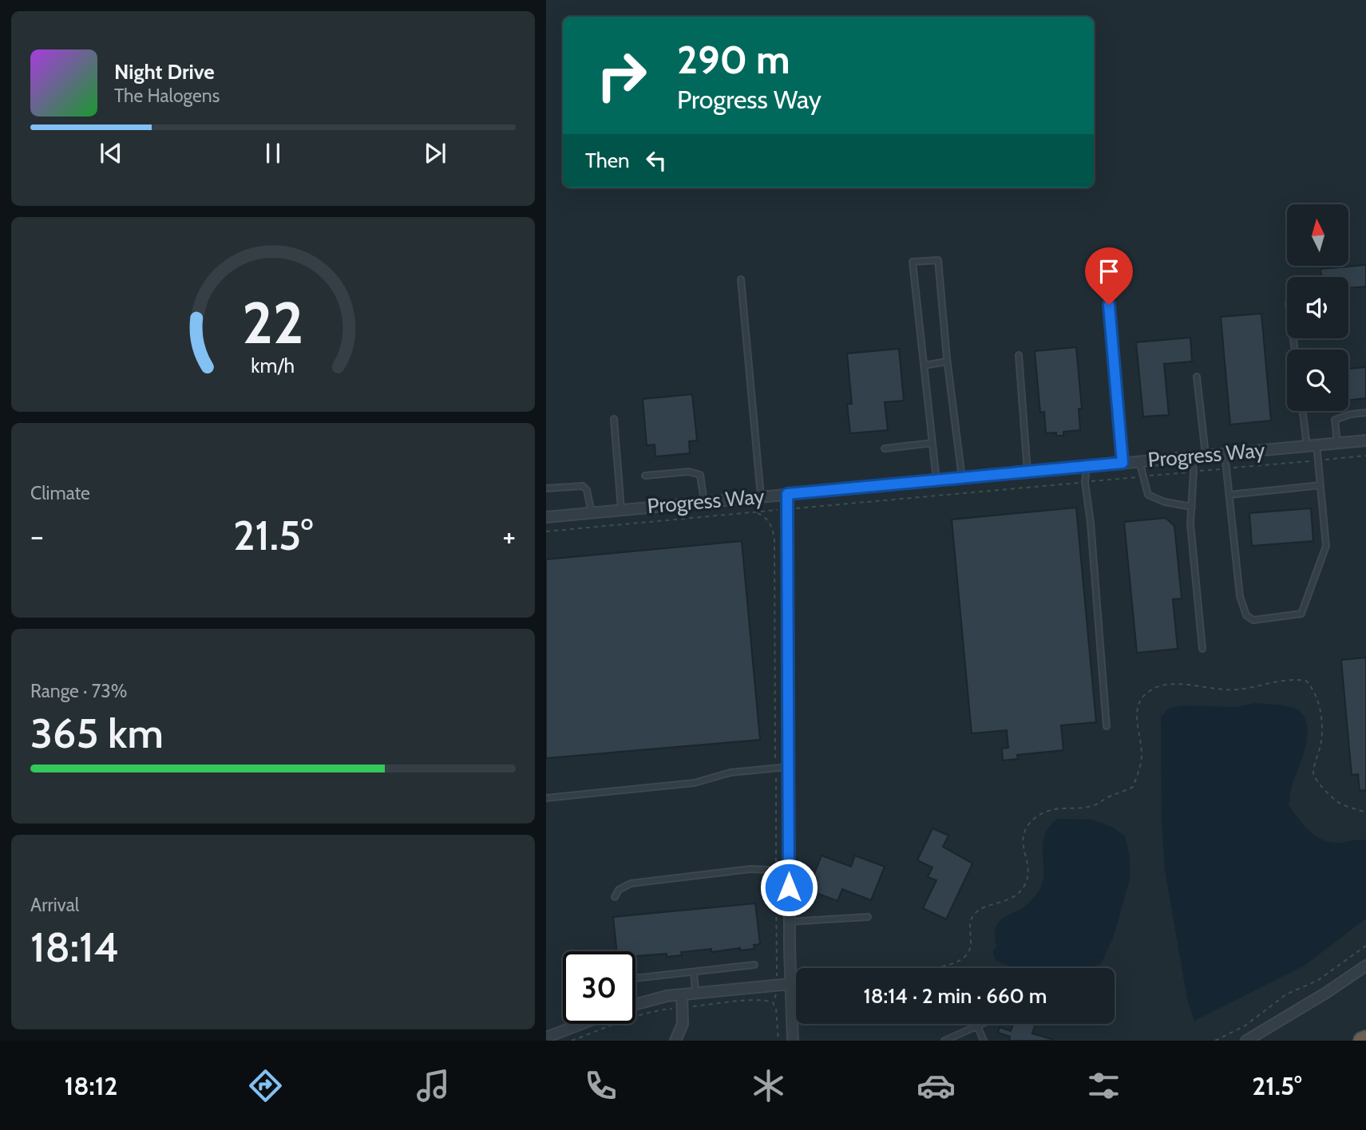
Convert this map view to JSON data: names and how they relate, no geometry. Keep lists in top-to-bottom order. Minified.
{"streets":{"street":["Progress Way"]},"north":"top","page":{"turn":["290 m","Progress Way"],"song":["Night Drive","The Halogens"],"then":"Then","tile":["Climate",["Range · 73%","365 km"],["Arrival","18:14"]],"heat":["−","21.5°","+"],"limit":"30","trip":"18:14 · 2 min · 660 m","tabs":["18:12","21.5°"],"gauge":["22","km/h"]}}
